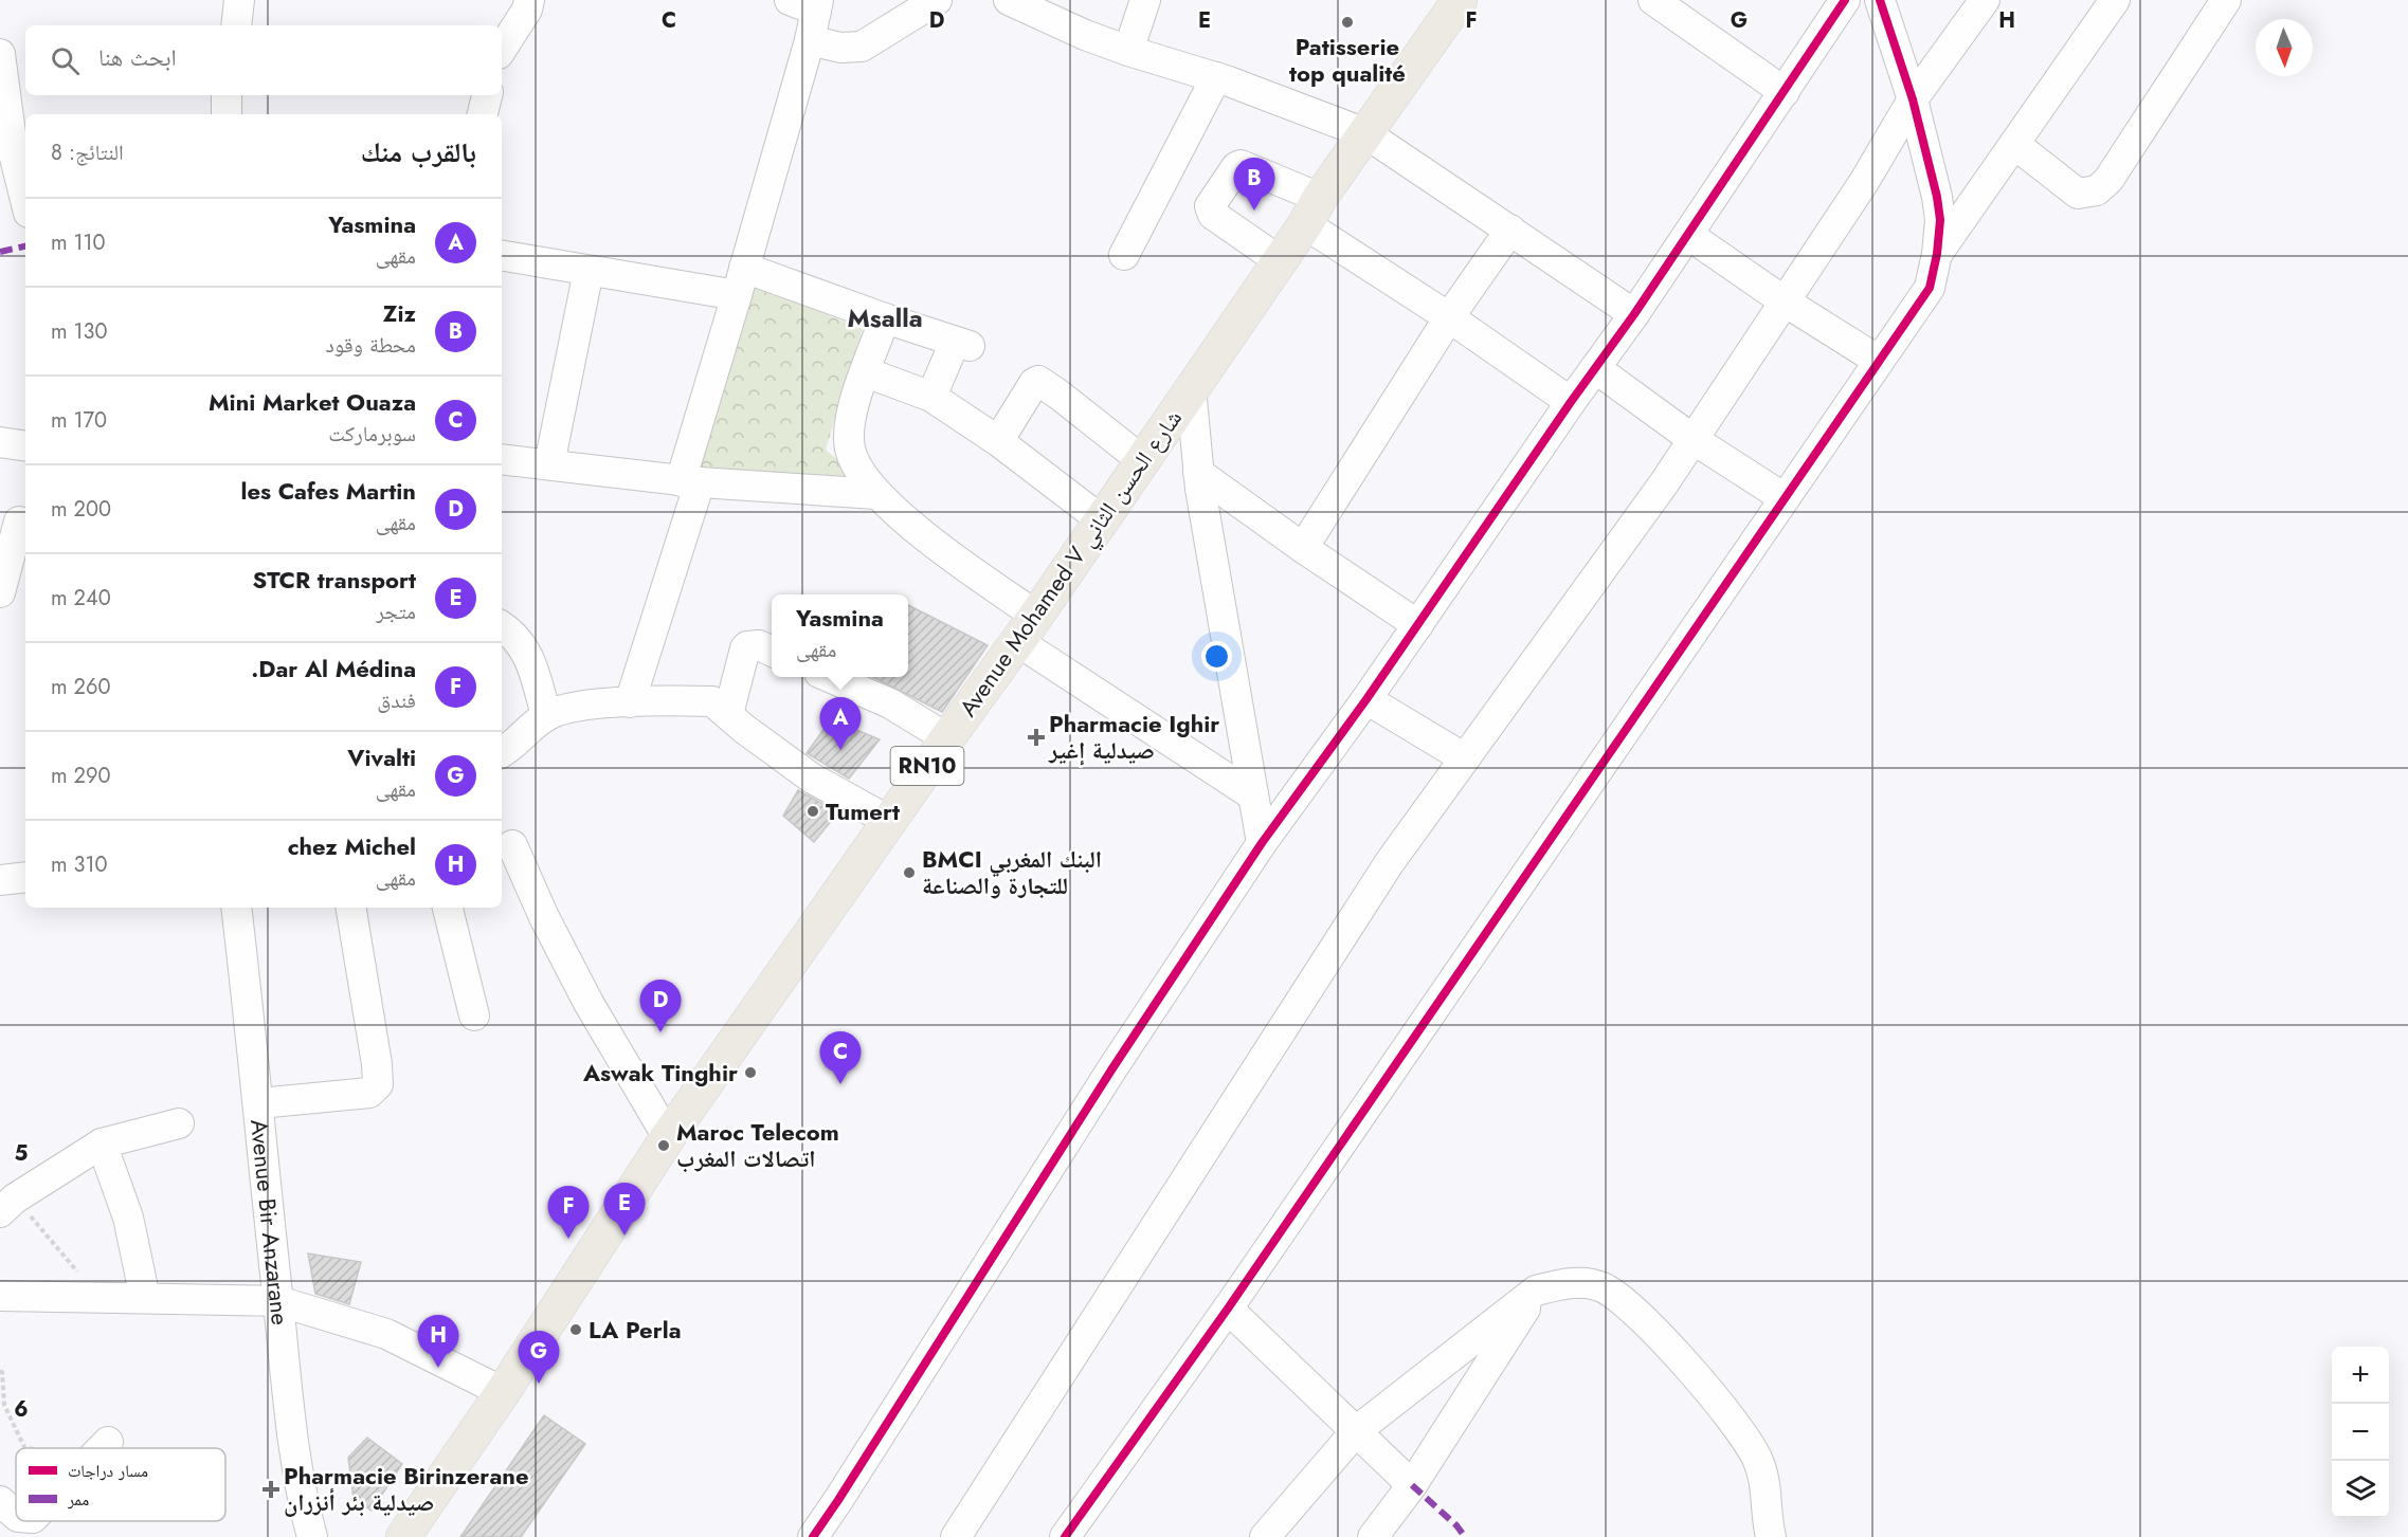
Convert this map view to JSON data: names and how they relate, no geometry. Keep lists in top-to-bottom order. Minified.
{"streets":{"main road":["Avenue Mohamed V شارع الحسن الثاني","RN10"],"street":["Avenue Bir Anzarane"]},"districts":["Msalla"],"places":{"other":["Patisserie top qualité","Tumert","BMCI البنك المغربي للتجارة والصناعة","Aswak Tinghir","Maroc Telecom اتصالات المغرب","LA Perla"],"health":["Pharmacie Ighir صيدلية إغير","Pharmacie Birinzerane صيدلية بئر أنزران"]},"legend":["مسار دراجات","ممر"],"north":"bottom","page":{"search":"ابحث هنا","heading":["بالقرب منك","النتائج: 8"],"pins":["B","A","D","C","E","F","H","G"],"list":[{"mark":"A","name":"Yasmina","note":"مقهى","value":"110 m"},{"mark":"B","name":"Ziz","note":"محطة وقود","value":"130 m"},{"mark":"C","name":"Mini Market Ouaza","note":"سوبرماركت","value":"170 m"},{"mark":"D","name":"les Cafes Martin","note":"مقهى","value":"200 m"},{"mark":"E","name":"STCR transport","note":"متجر","value":"240 m"},{"mark":"F","name":"Dar Al Médina.","note":"فندق","value":"260 m"},{"mark":"G","name":"Vivalti","note":"مقهى","value":"290 m"},{"mark":"H","name":"chez Michel","note":"مقهى","value":"310 m"}],"popup":["Yasmina","مقهى"],"map_buttons":["+","−"]},"grid":{"columns":["C","D","E","F","G","H"],"rows":["5","6"]}}
